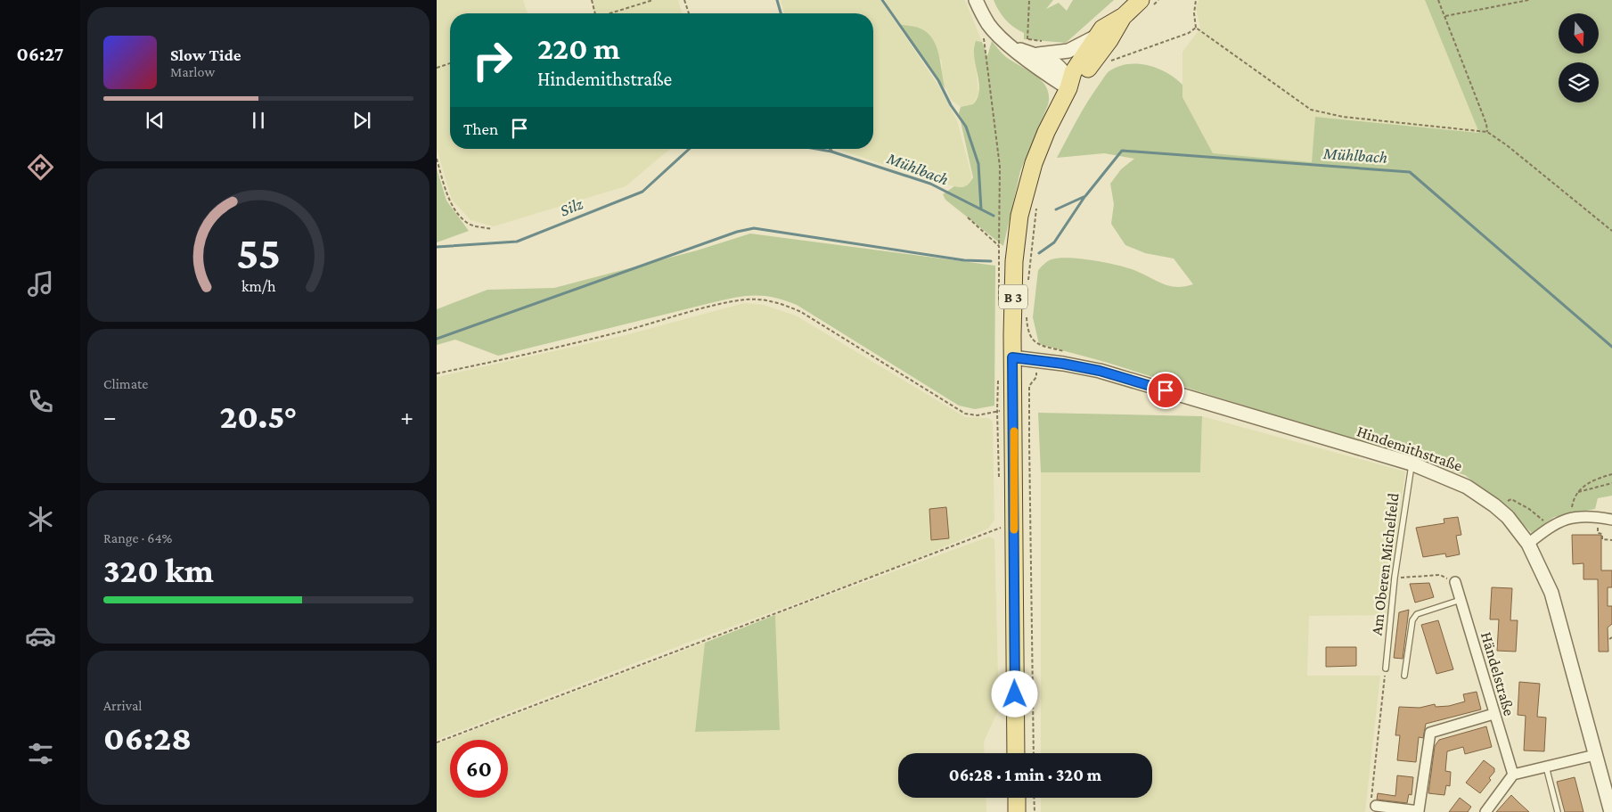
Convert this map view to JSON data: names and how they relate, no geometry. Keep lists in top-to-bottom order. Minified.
{"streets":{"main road":["B 3"],"street":["Hindemithstraße","Händelstraße"],"lane":["Am Oberen Michelfeld"]},"crossings":[["B 3","Hindemithstraße"],["Hindemithstraße","Am Oberen Michelfeld"]],"water":["Mühlbach","Silz"],"north":"bottom","page":{"tabs":"06:27","turn":["220 m","Hindemithstraße"],"song":["Slow Tide","Marlow"],"then":"Then","tile":["Climate",["Range · 64%","320 km"],["Arrival","06:28"]],"heat":["−","20.5°","+"],"limit":"60","trip":"06:28 · 1 min · 320 m","gauge":["55","km/h"]}}
